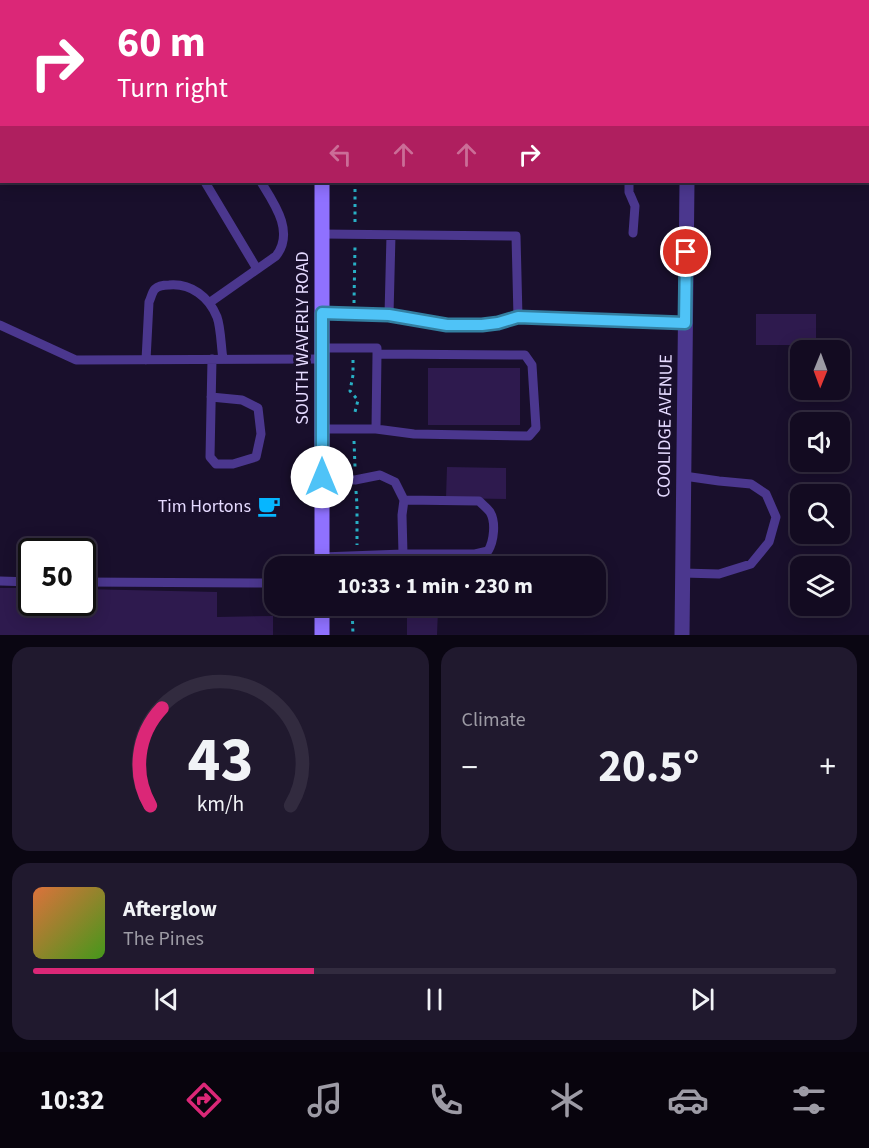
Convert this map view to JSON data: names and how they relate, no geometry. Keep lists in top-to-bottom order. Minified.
{"streets":{"main road":["SOUTH WAVERLY ROAD"],"street":["COOLIDGE AVENUE"]},"places":{"cafe":["Tim Hortons"]},"north":"bottom","page":{"turn":["60 m","Turn right"],"limit":"50","trip":"10:33 · 1 min · 230 m","tile":"Climate","heat":["−","20.5°","+"],"song":["Afterglow","The Pines"],"tabs":"10:32","gauge":["43","km/h"]}}
